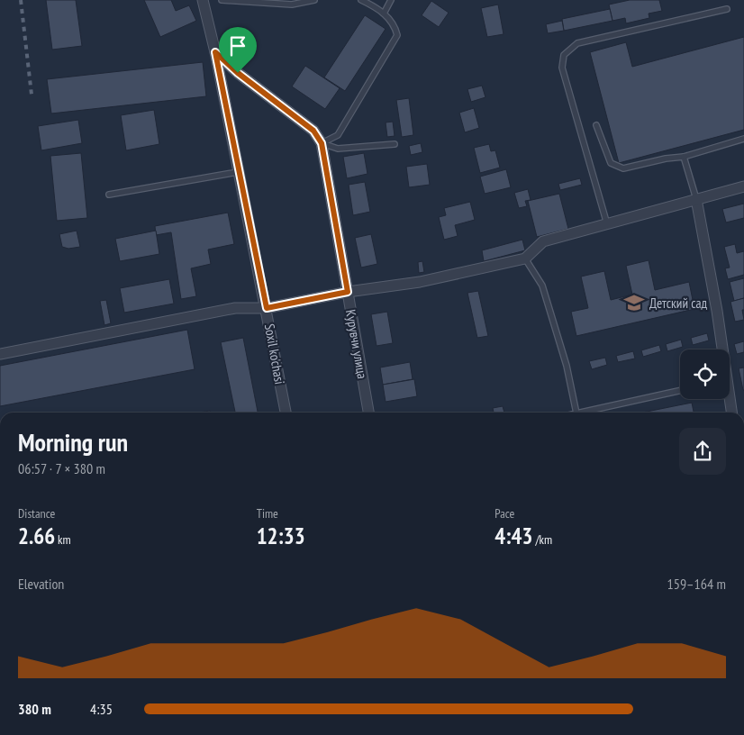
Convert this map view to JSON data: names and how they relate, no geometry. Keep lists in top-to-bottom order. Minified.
{"streets":{"street":["Курувчи улица","Soxil ko'chasi"]},"crossings":[["Курувчи улица","Soxil ko'chasi"]],"places":{"school or university":["Детский сад"]},"page":{"heading":["Morning run","06:57 · 7 × 380 m"],"stats":[["Distance","2.66 km"],["Time","12:33"],["Pace","4:43 /km"]],"chart":["Elevation","159–164 m"],"list":[{"name":"380 m","note":"4:35"}]}}
